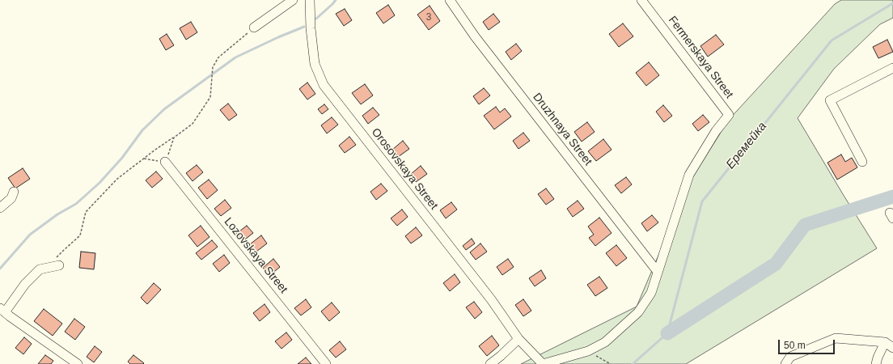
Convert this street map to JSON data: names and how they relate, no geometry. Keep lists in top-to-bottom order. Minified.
{"streets":{"street":["Fermerskaya Street","Druzhnaya Street","Orosovskaya Street","Lozovskaya Street"]},"crossings":[["Fermerskaya Street","Druzhnaya Street"]],"water":["Еремейка"],"house_numbers":["3"],"scale_bar":"50 m"}
